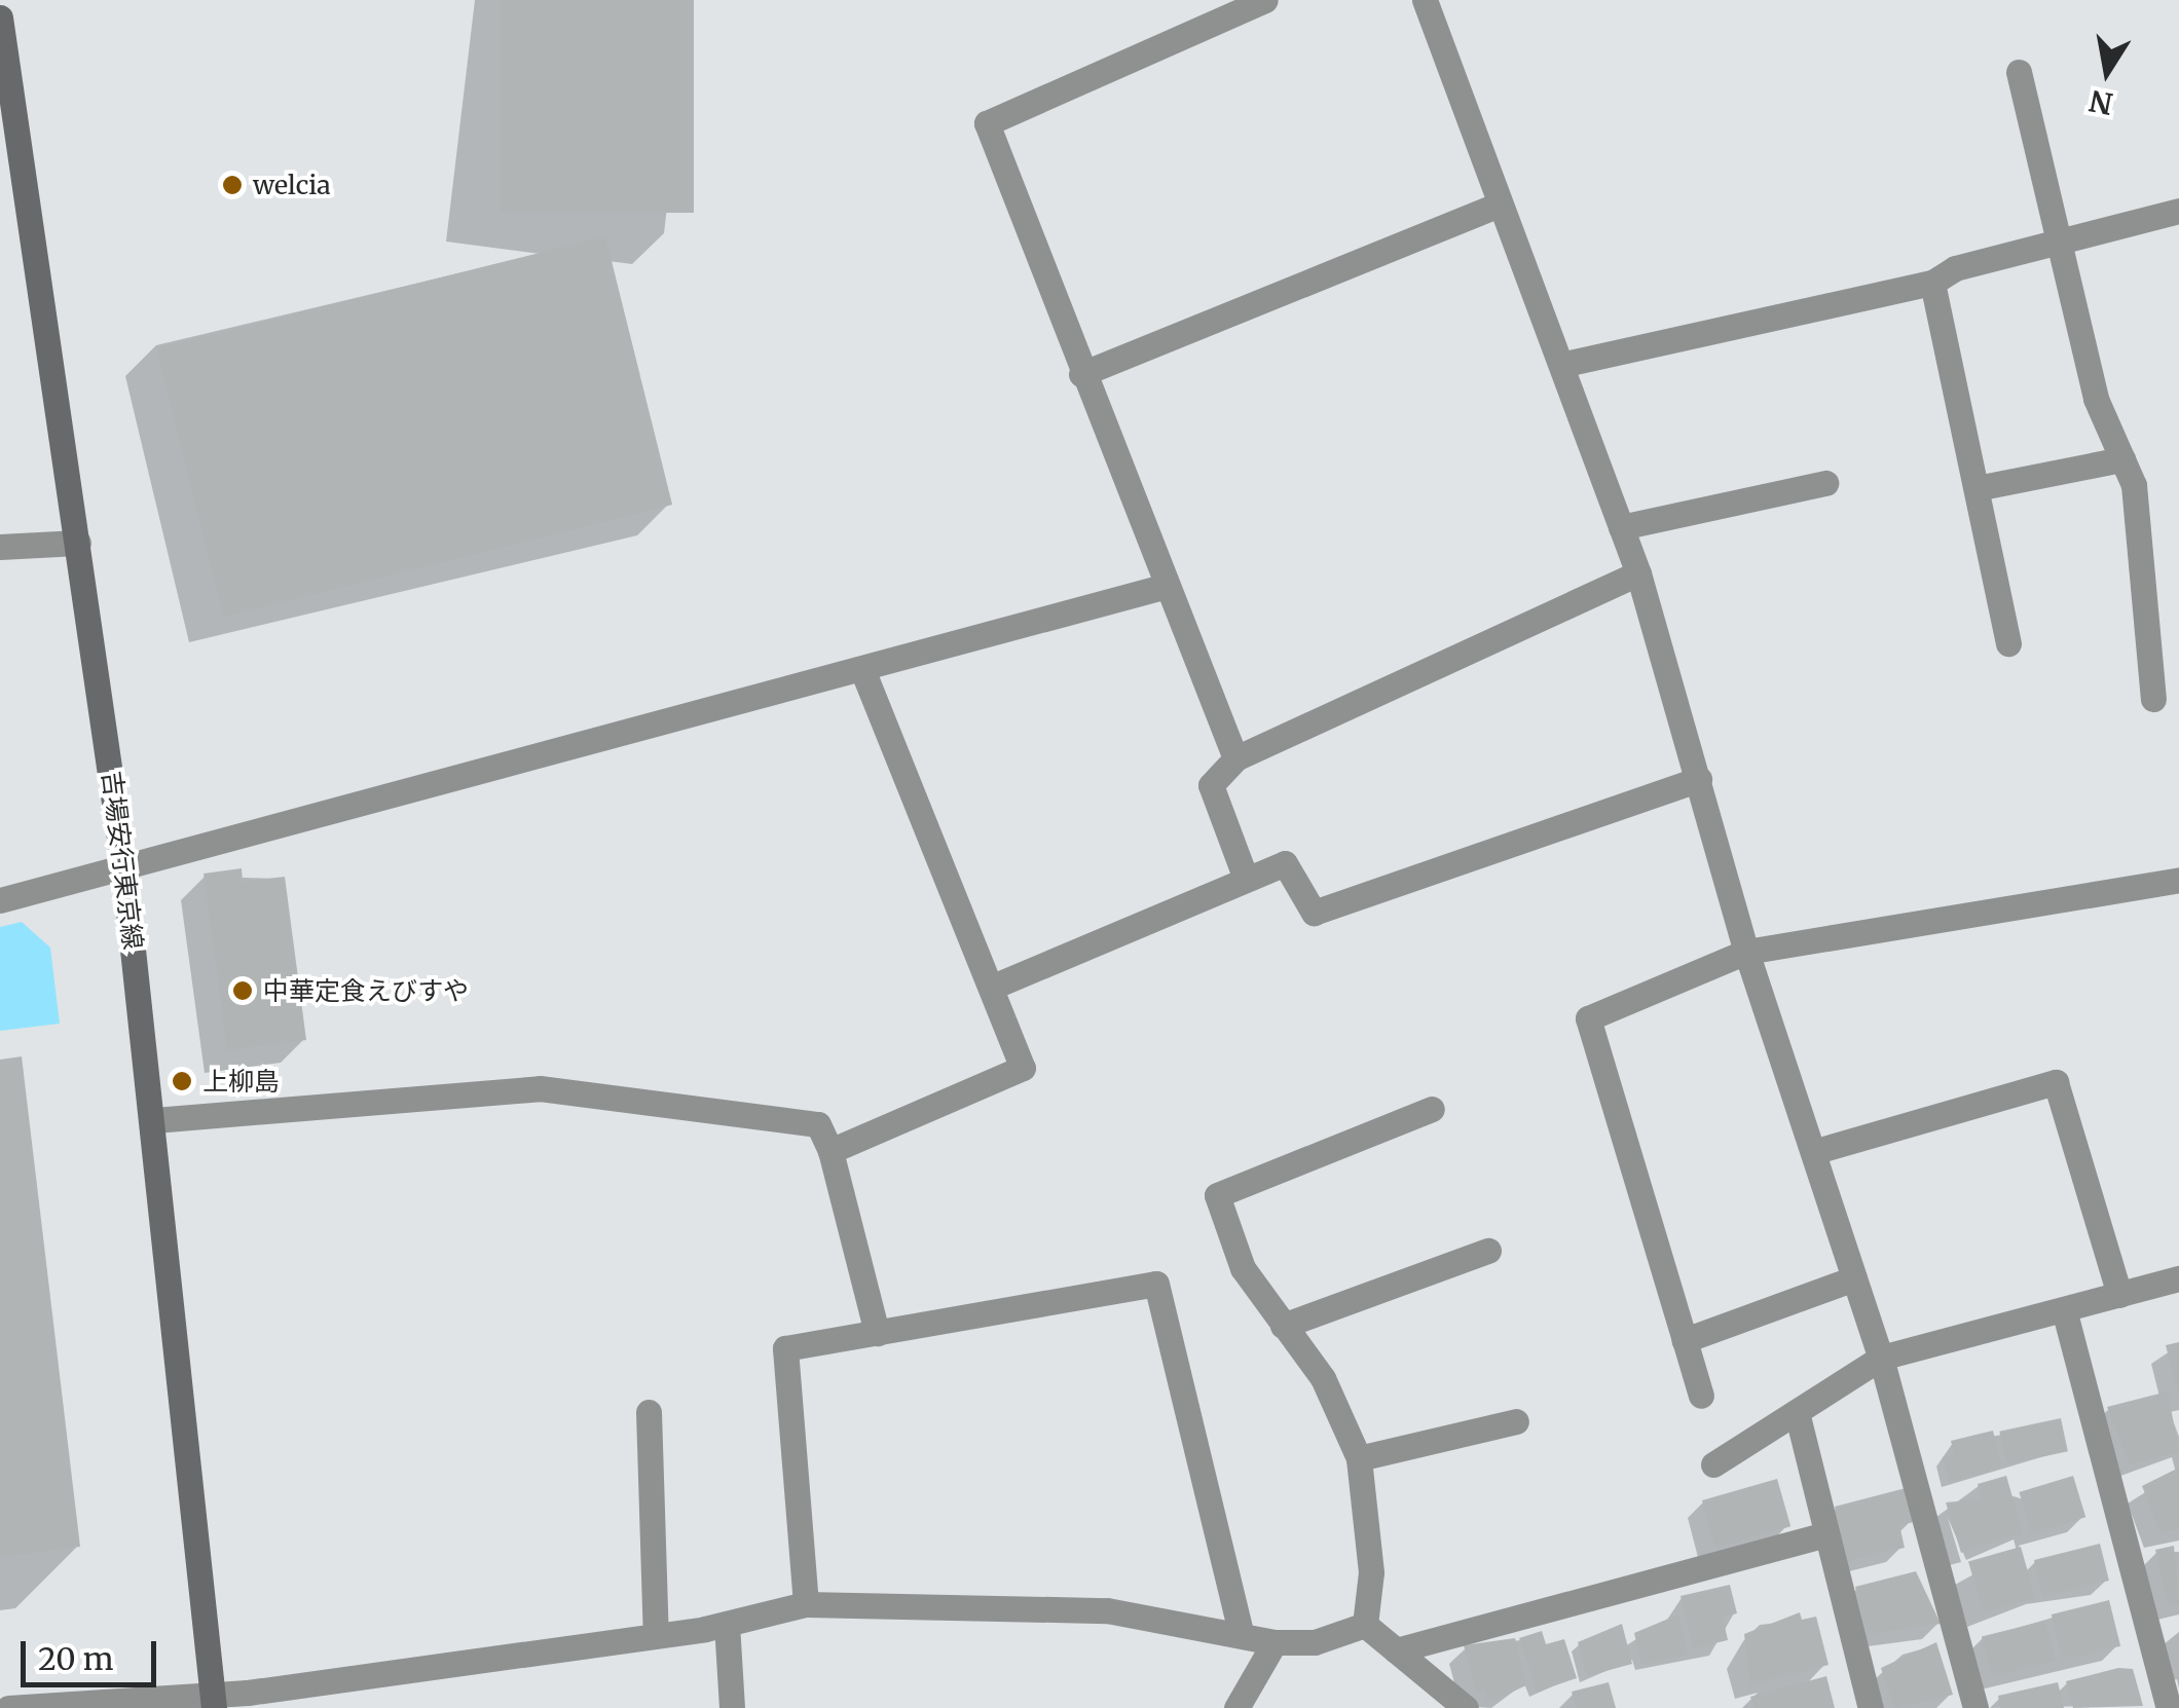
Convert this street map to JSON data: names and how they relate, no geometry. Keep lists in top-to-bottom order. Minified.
{"streets":{"main road":["吉場安行東京線"]},"places":["welcia","中華定食えびすや","上柳島"],"scale_bar":"20 m","north":"bottom"}
